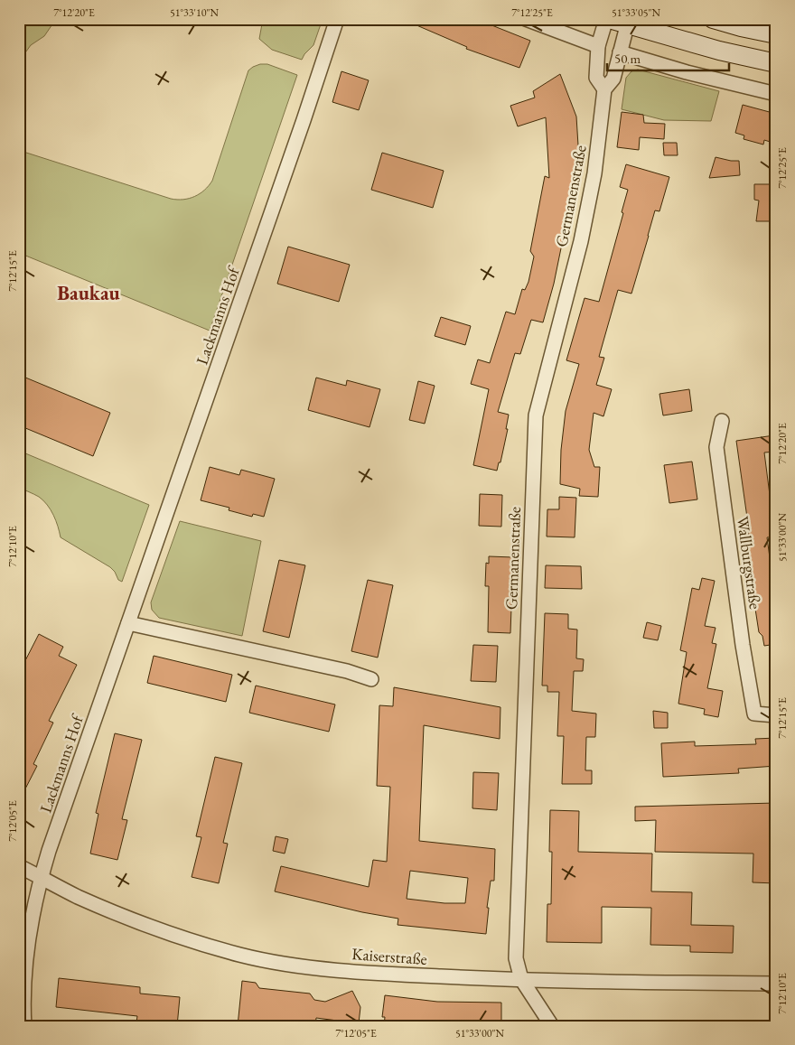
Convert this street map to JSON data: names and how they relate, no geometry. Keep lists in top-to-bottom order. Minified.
{"streets":{"street":["Germanenstraße","Lackmanns Hof","Wallburgstraße","Kaiserstraße"]},"crossings":[["Germanenstraße","Kaiserstraße"],["Lackmanns Hof","Kaiserstraße"]],"districts":["Baukau"],"scale_bar":"50 m","coordinates":["7°12'20\"E","51°33'10\"N","7°12'25\"E","51°33'05\"N","7°12'15\"E","51°33'00\"N","7°12'10\"E","7°12'05\"E"]}
